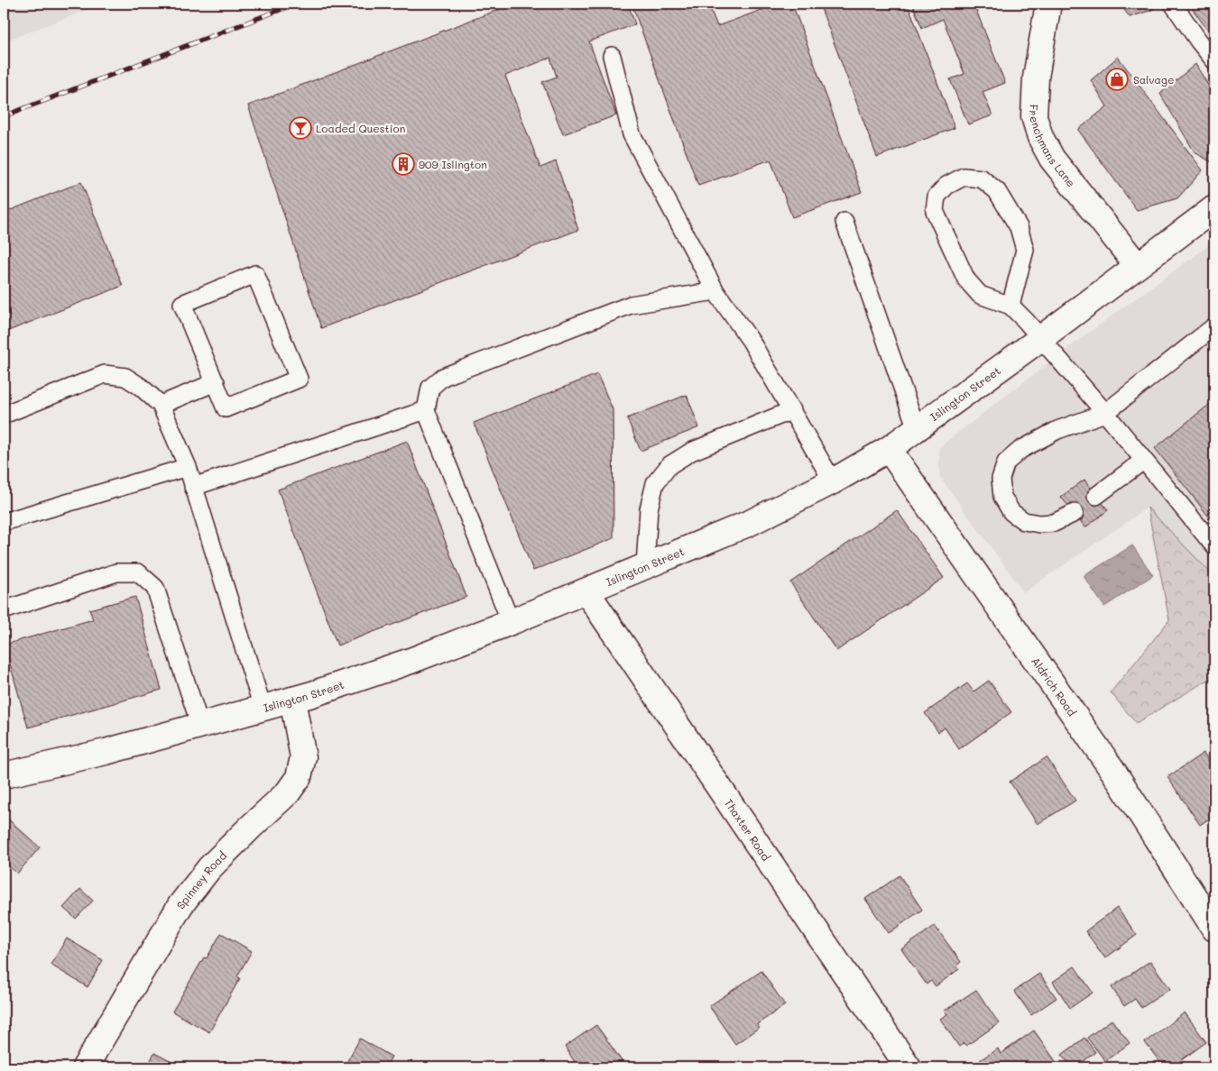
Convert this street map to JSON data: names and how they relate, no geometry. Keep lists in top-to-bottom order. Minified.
{"streets":{"street":["Frenchmans Lane","Islington Street","Aldrich Road","Thaxter Road","Spinney Road"]},"crossings":[["Frenchmans Lane","Islington Street"],["Islington Street","Aldrich Road"],["Islington Street","Thaxter Road"],["Islington Street","Spinney Road"]],"places":{"shop":["Salvage"],"bar":["Loaded Question"],"building":["909 Islington"]}}
